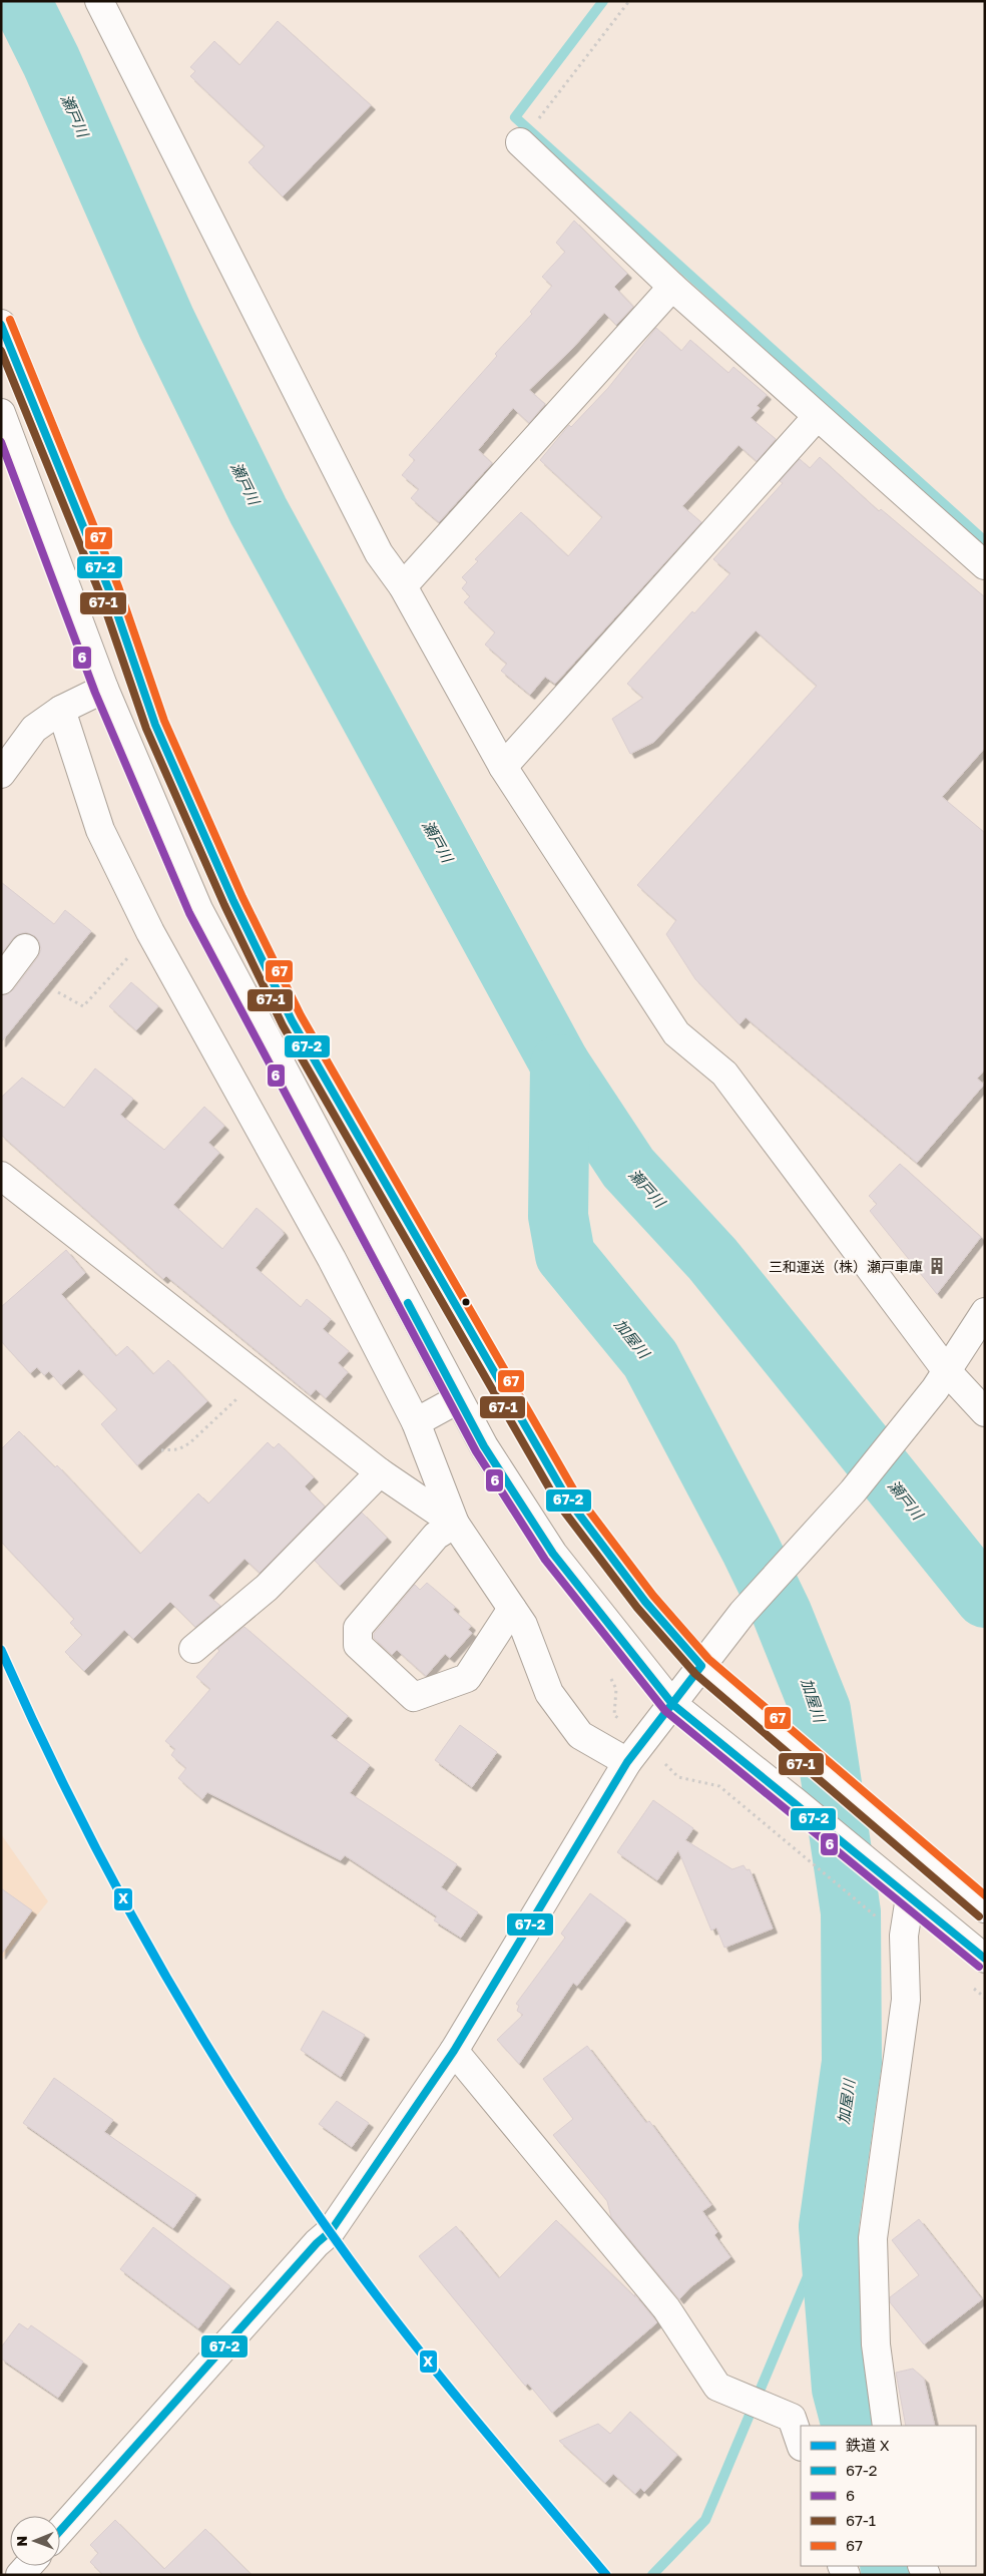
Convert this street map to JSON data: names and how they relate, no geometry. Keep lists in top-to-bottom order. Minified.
{"water":["瀬戸川","加屋川"],"places":{"building":["三和運送（株）瀬戸車庫"]},"lines":["transit line 67","transit line 67-2","transit line 67-1","transit line 6","rail line X"],"legend":["鉄道 X","67-2","6","67-1","67"],"north":"left"}
